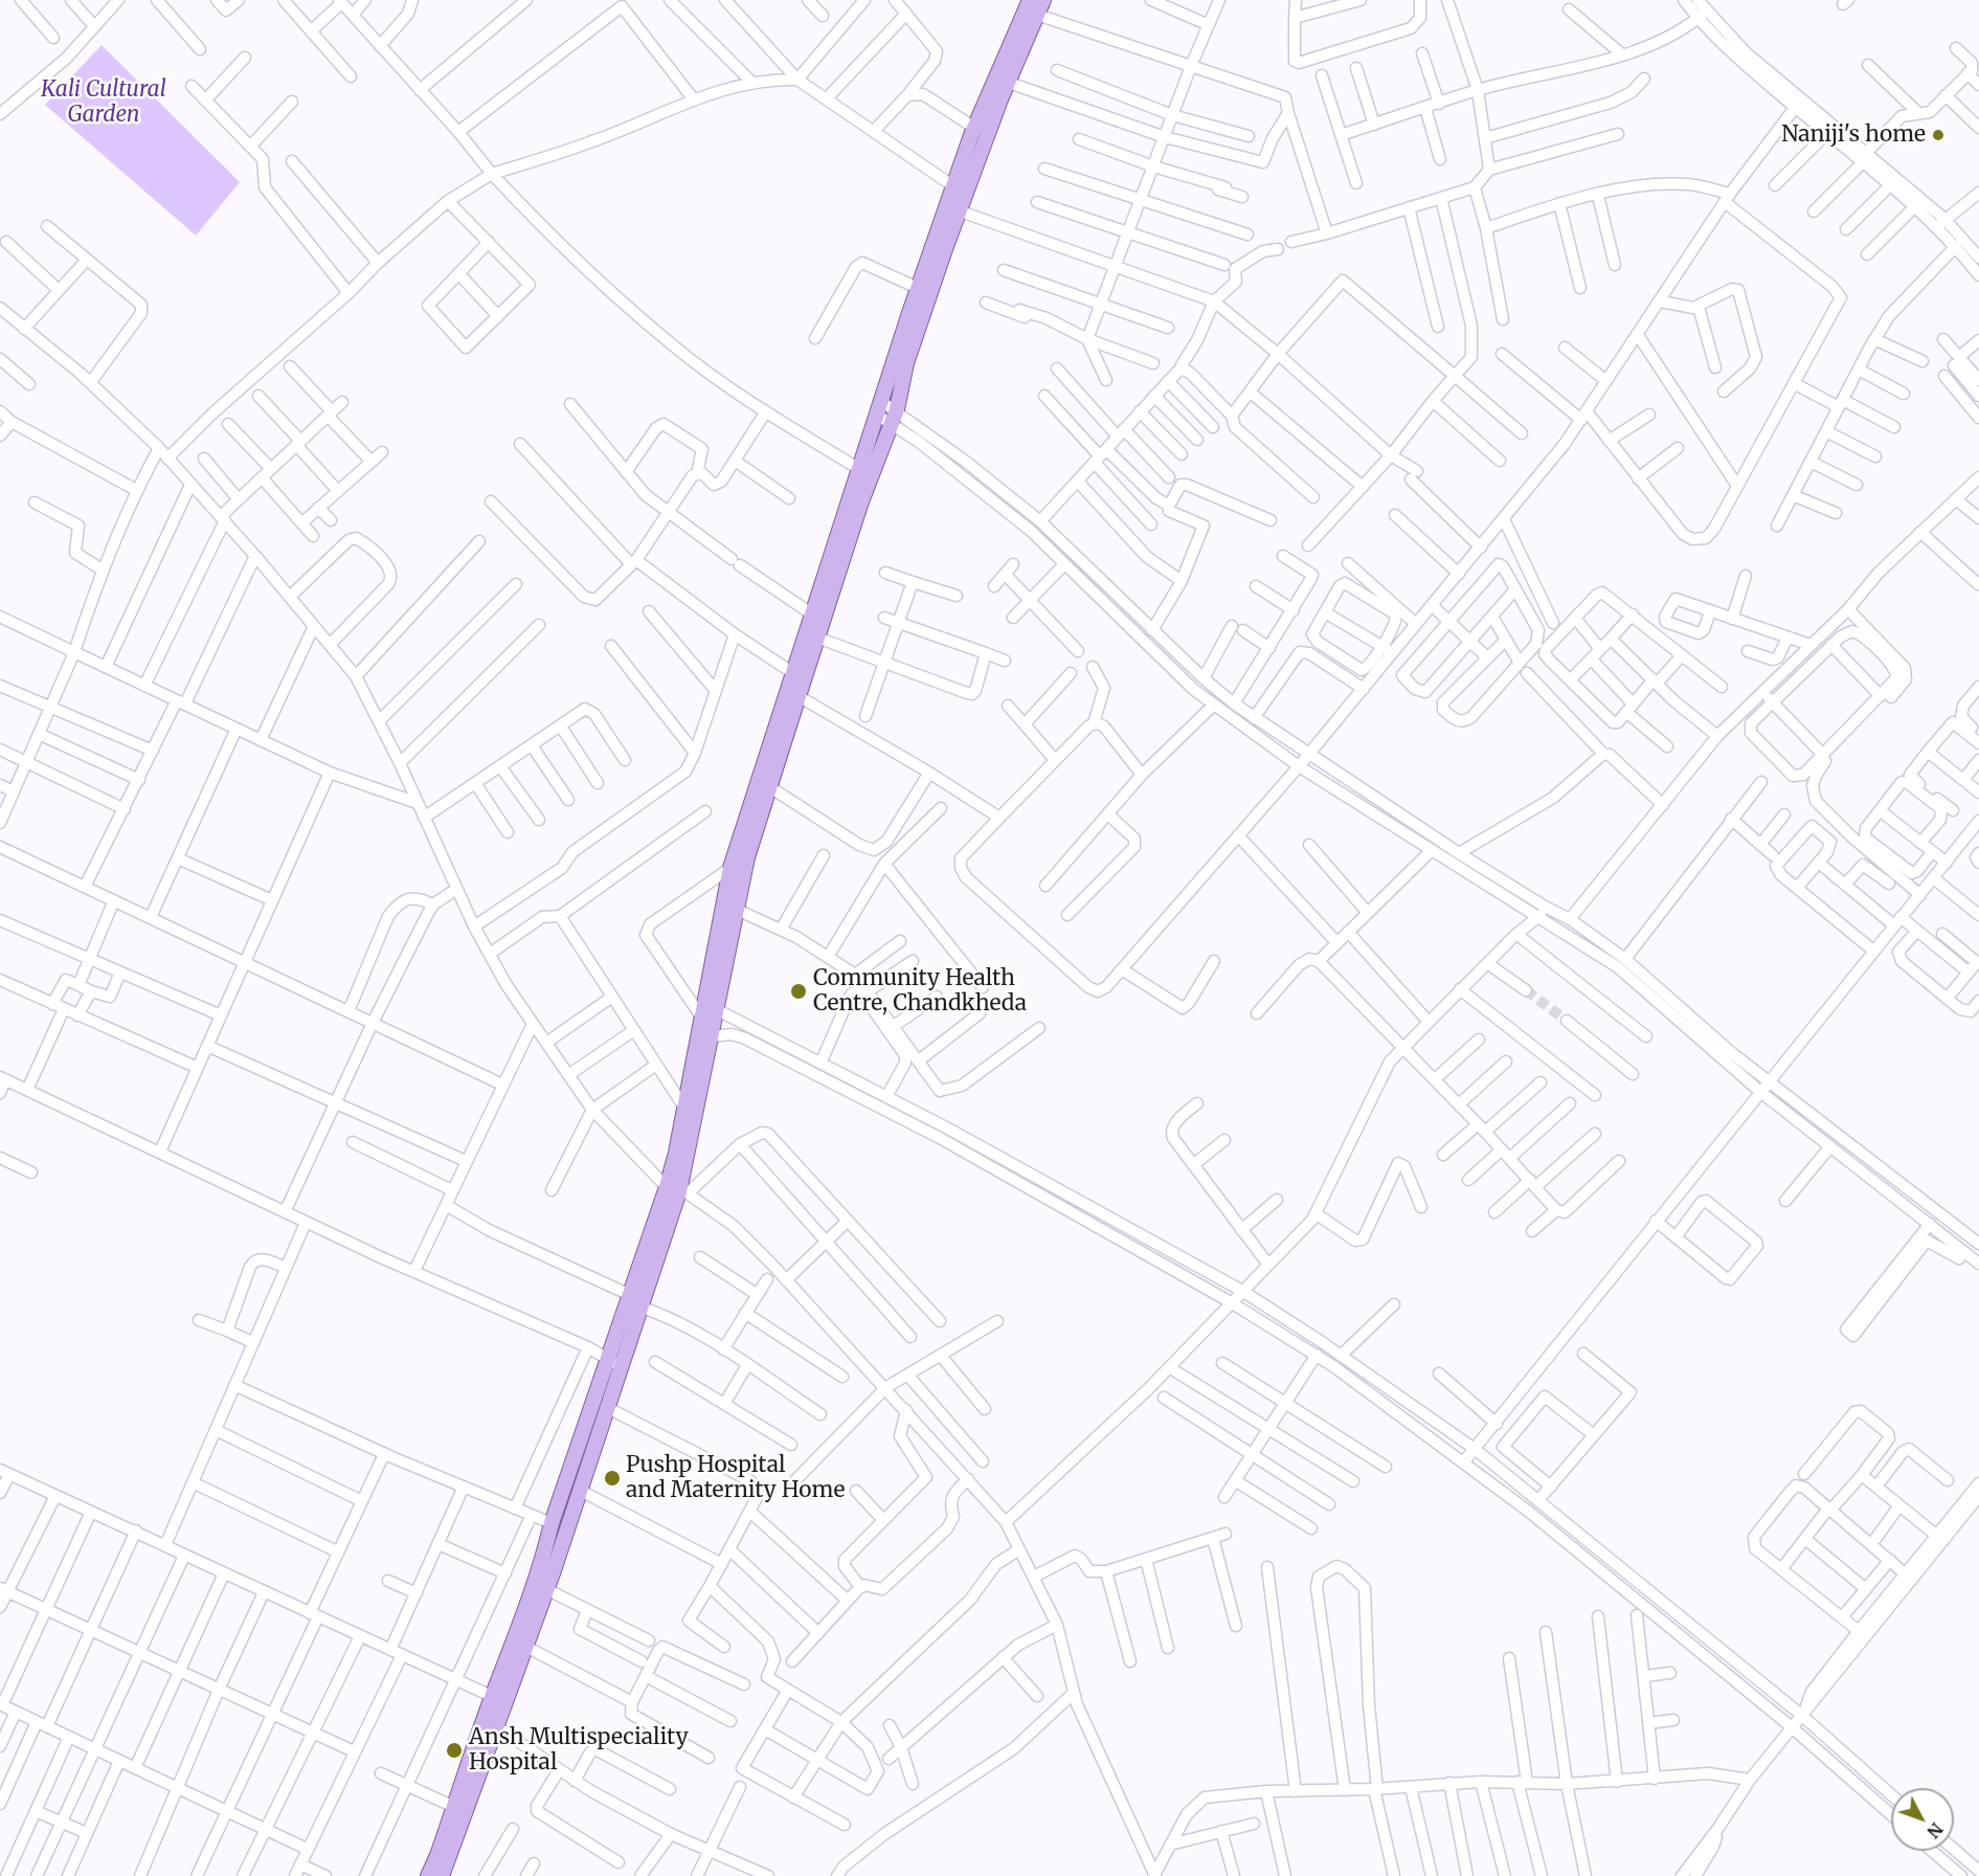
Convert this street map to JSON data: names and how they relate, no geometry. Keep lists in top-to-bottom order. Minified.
{"parks":["Kali Cultural Garden"],"places":["Naniji's home","Community Health Centre, Chandkheda","Pushp Hospital and Maternity Home","Ansh Multispeciality Hospital"],"north":"bottom right"}
